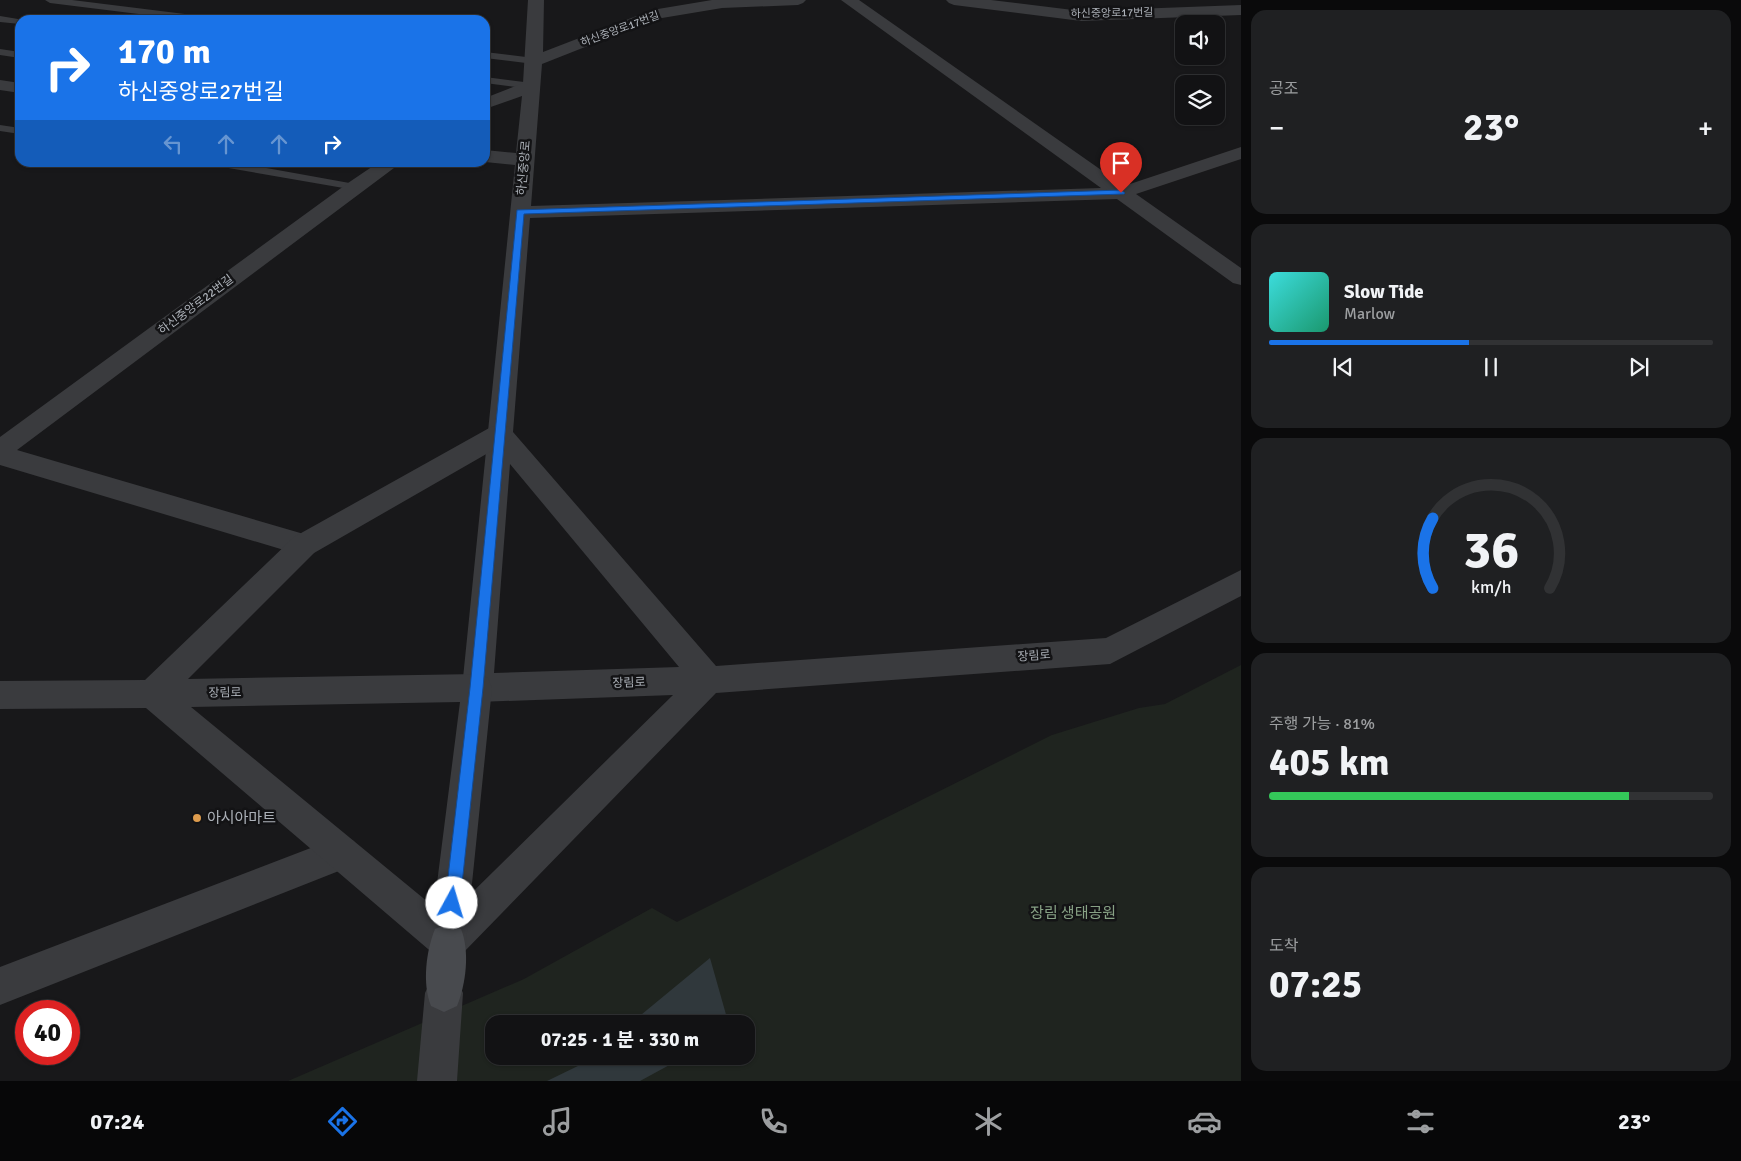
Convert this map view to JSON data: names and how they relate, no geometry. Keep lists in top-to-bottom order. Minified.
{"streets":{"main road":["하신중앙로"],"street":["하신중앙로17번길","하신중앙로22번길","장림로"]},"crossings":[["하신중앙로17번길","하신중앙로"],["하신중앙로","장림로"]],"parks":["장림 생태공원"],"places":["아시아마트"],"page":{"tile":["공조",["주행 가능 · 81%","405 km"],["도착","07:25"]],"turn":["170 m","하신중앙로27번길"],"heat":["−","23°","+"],"song":["Slow Tide","Marlow"],"limit":"40","trip":"07:25 · 1 분 · 330 m","tabs":["07:24","23°"],"gauge":["36","km/h"]}}
